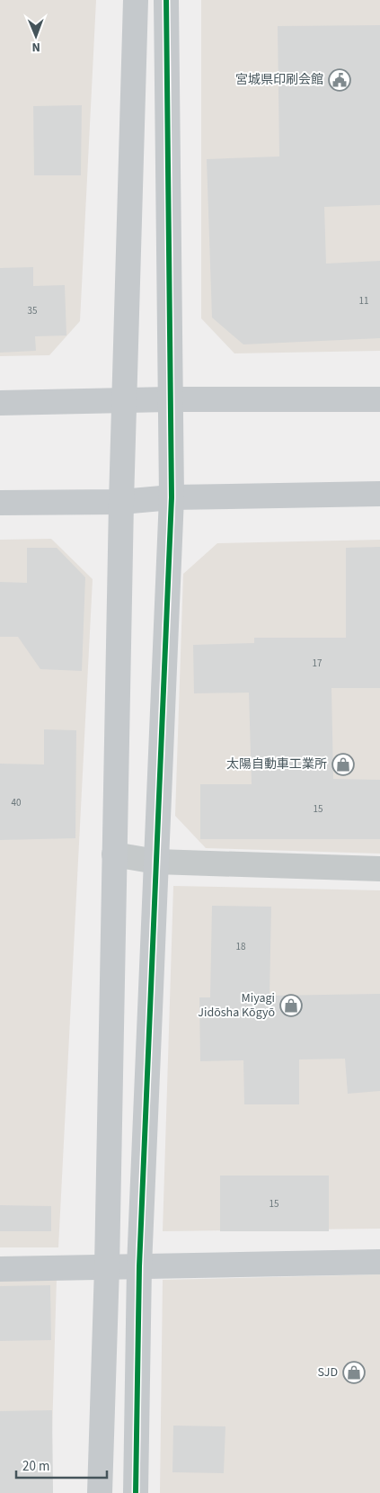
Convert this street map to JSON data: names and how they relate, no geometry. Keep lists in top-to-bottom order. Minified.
{"places":{"public building":["宮城県印刷会館"],"shop":["太陽自動車工業所","Miyagi Jidōsha Kōgyō","SJD"]},"house_numbers":["11","35","17","40","15","18","15"],"scale_bar":"20 m","north":"bottom"}
